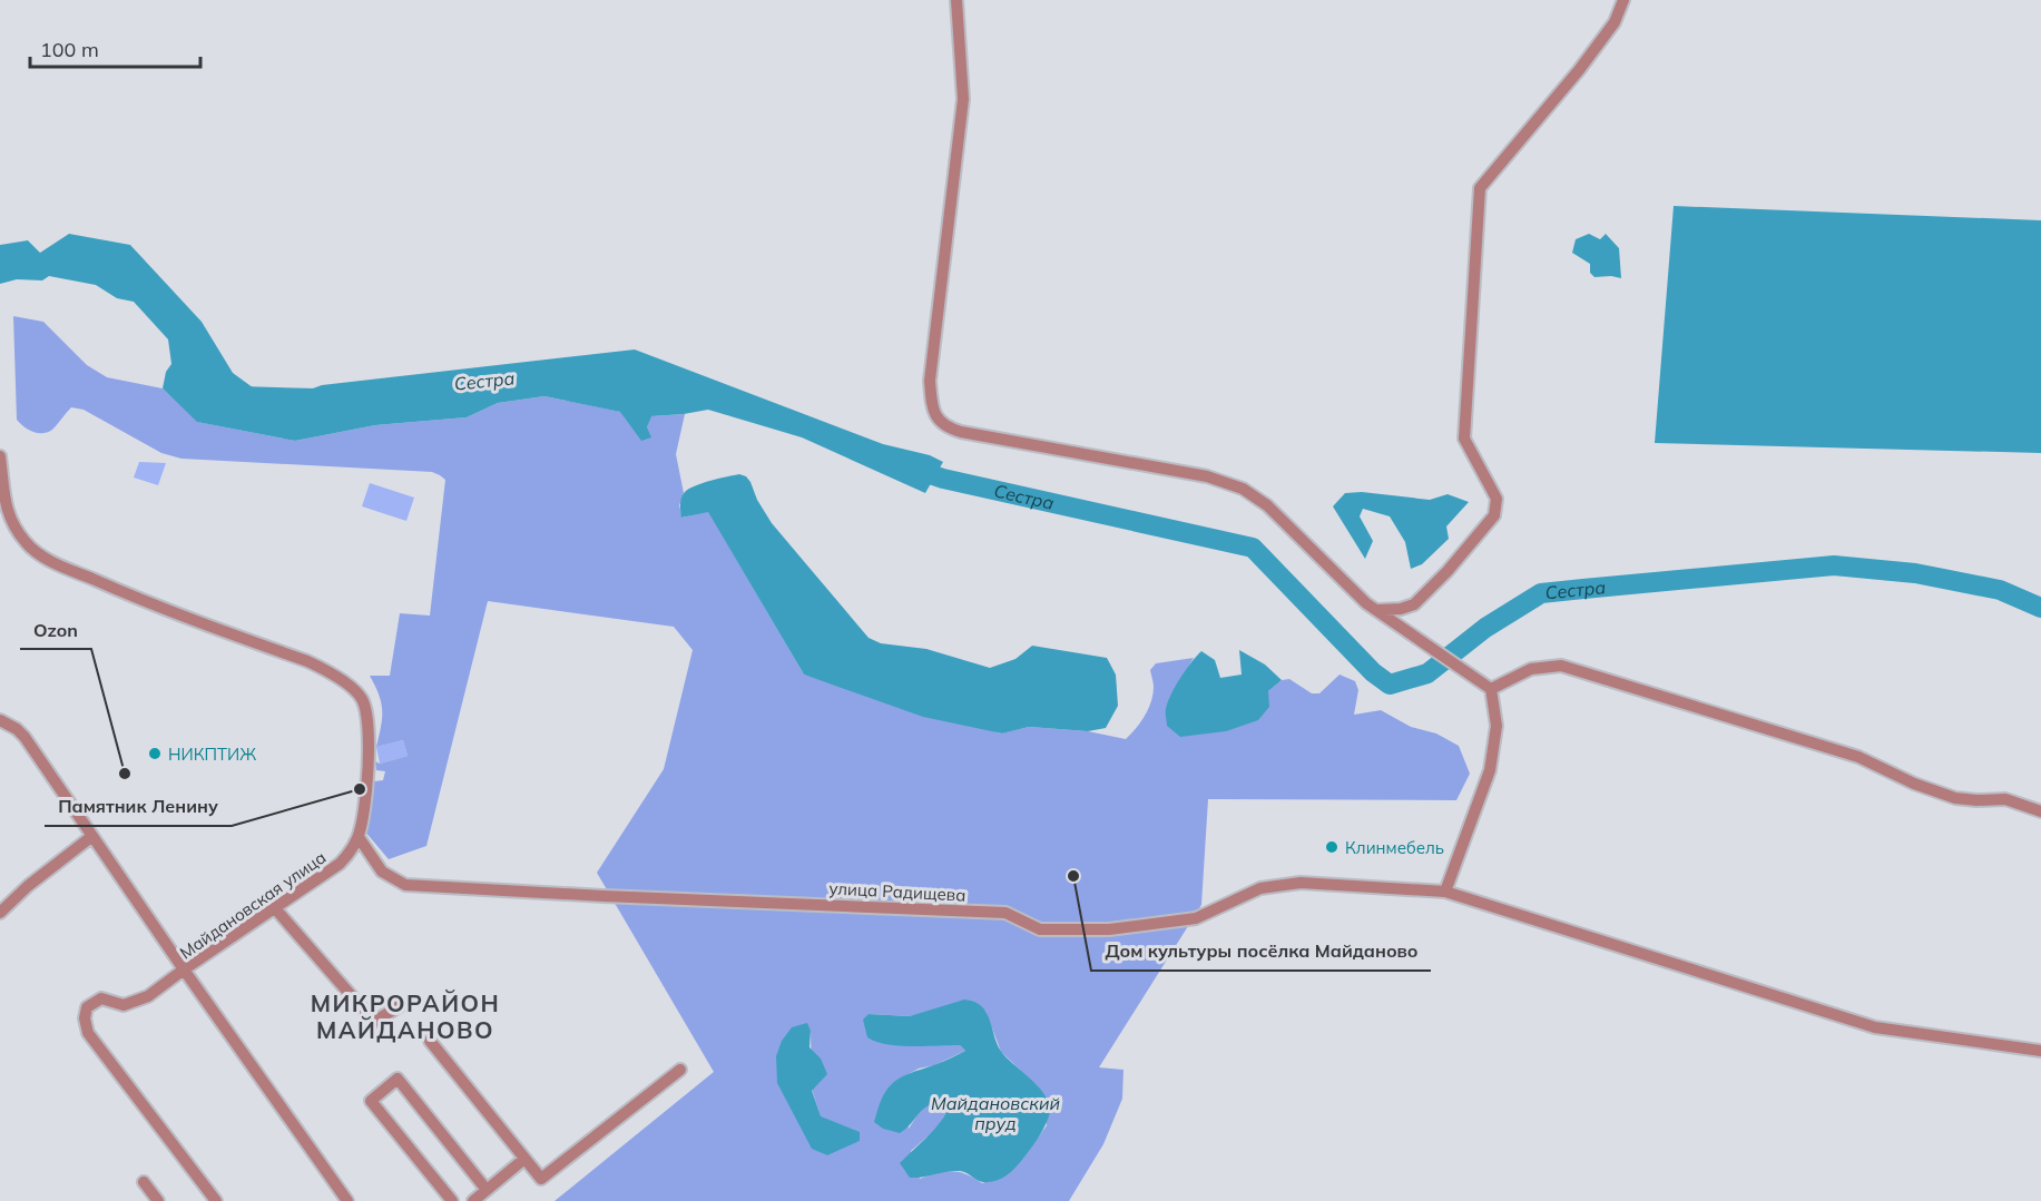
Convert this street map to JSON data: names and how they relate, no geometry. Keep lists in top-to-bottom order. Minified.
{"streets":{"street":["улица Радищева","Майдановская улица"]},"crossings":[["улица Радищева","Майдановская улица"]],"districts":["МИКРОРАЙОН МАЙДАНОВО"],"water":["Сестра","Майдановский пруд"],"places":["НИКПТИЖ","Ozon","Памятник Ленину","Клинмебель","Дом культуры посёлка Майданово"],"scale_bar":"100 m"}
